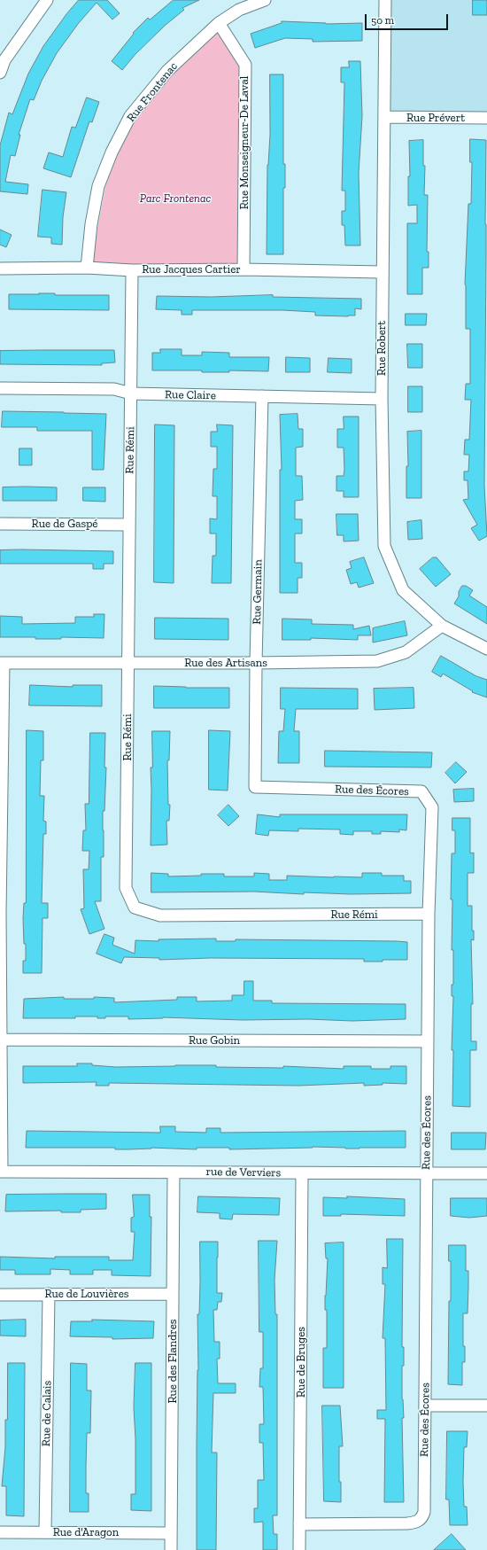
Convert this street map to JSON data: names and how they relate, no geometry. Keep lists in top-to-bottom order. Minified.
{"streets":{"street":["Rue Frontenac","Rue Prévert","Rue Monseigneur-De Laval","Rue Jacques Cartier","Rue Robert","Rue Claire","Rue Rémi","Rue de Gaspé","Rue Germain","Rue des Artisans","Rue des Écores","Rue Gobin","rue de Verviers","Rue de Louvières","Rue des Flandres","Rue de Bruges","Rue de Calais","Rue d'Aragon"]},"crossings":[["Rue Frontenac","Rue Monseigneur-De Laval"],["Rue Frontenac","Rue Jacques Cartier"],["Rue Prévert","Rue Robert"],["Rue Monseigneur-De Laval","Rue Jacques Cartier"],["Rue Jacques Cartier","Rue Robert"],["Rue Jacques Cartier","Rue Rémi"],["Rue Robert","Rue Claire"],["Rue Robert","Rue des Artisans"],["Rue Claire","Rue Rémi"],["Rue Claire","Rue Germain"],["Rue Rémi","Rue de Gaspé"],["Rue Rémi","Rue des Artisans"],["Rue Rémi","Rue des Écores"],["Rue Germain","Rue des Artisans"],["Rue Germain","Rue des Écores"],["Rue des Écores","Rue Gobin"],["Rue des Écores","rue de Verviers"],["Rue des Écores","Rue de Bruges"],["rue de Verviers","Rue des Flandres"],["rue de Verviers","Rue de Bruges"],["Rue de Louvières","Rue des Flandres"],["Rue de Louvières","Rue de Calais"],["Rue des Flandres","Rue d'Aragon"],["Rue de Calais","Rue d'Aragon"]],"parks":["Parc Frontenac"],"scale_bar":"50 m"}
